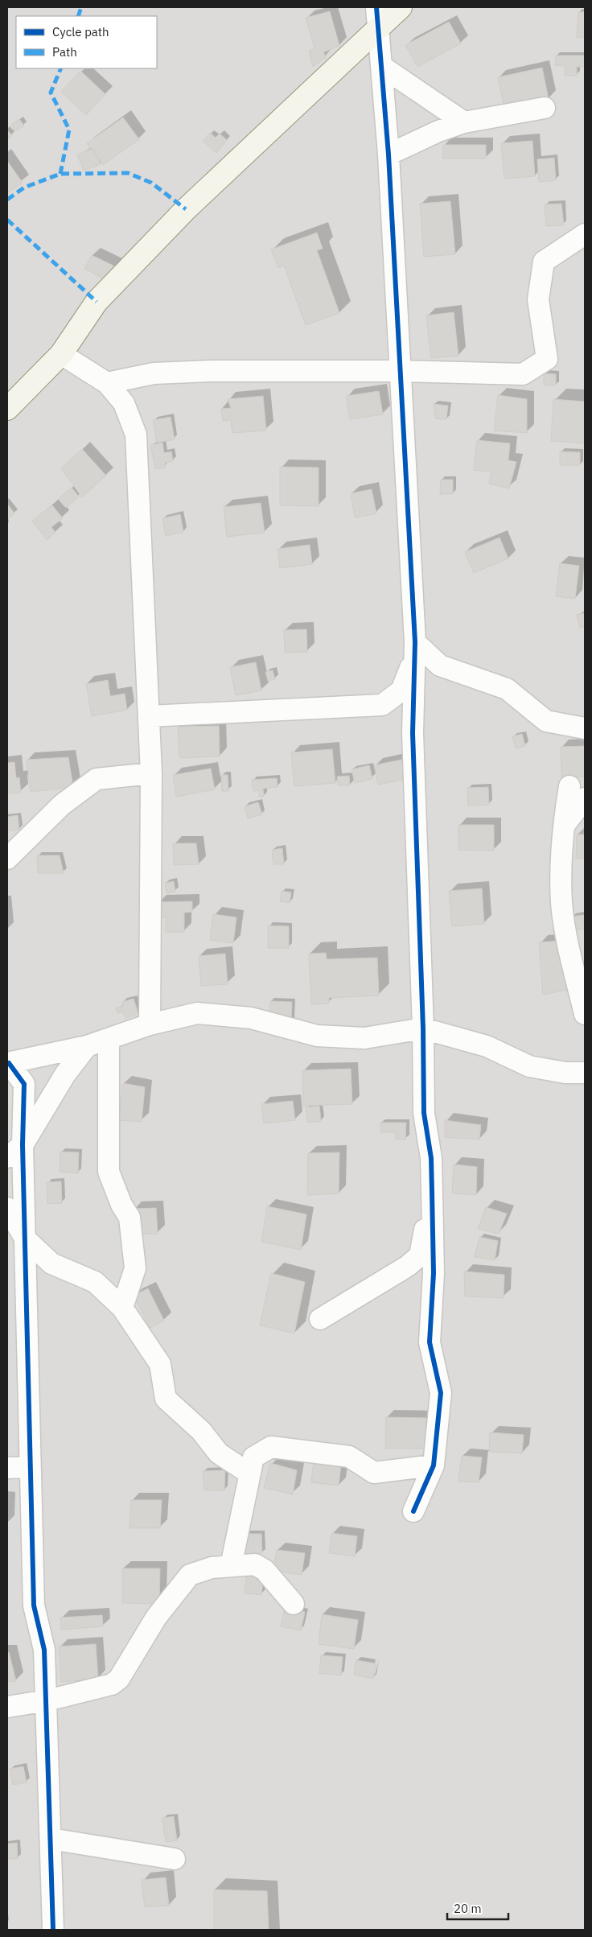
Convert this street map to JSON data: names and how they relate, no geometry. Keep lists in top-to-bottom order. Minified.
{"legend":["Cycle path","Path"],"scale_bar":"20 m"}
